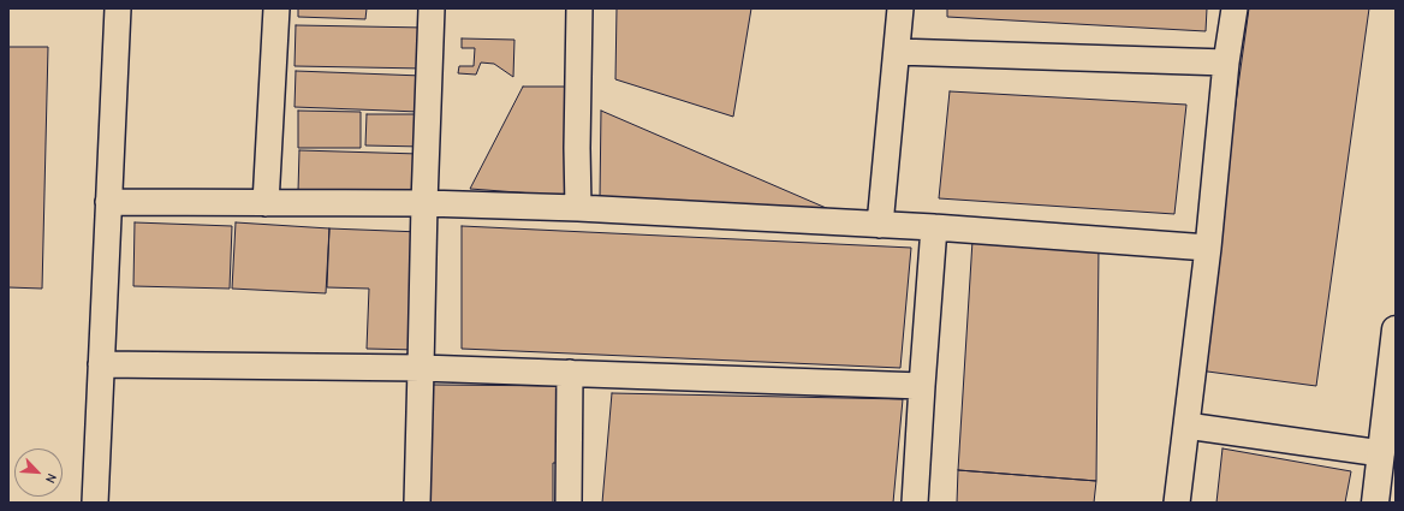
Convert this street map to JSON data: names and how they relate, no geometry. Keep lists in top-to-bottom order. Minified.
{"north":"bottom right"}
